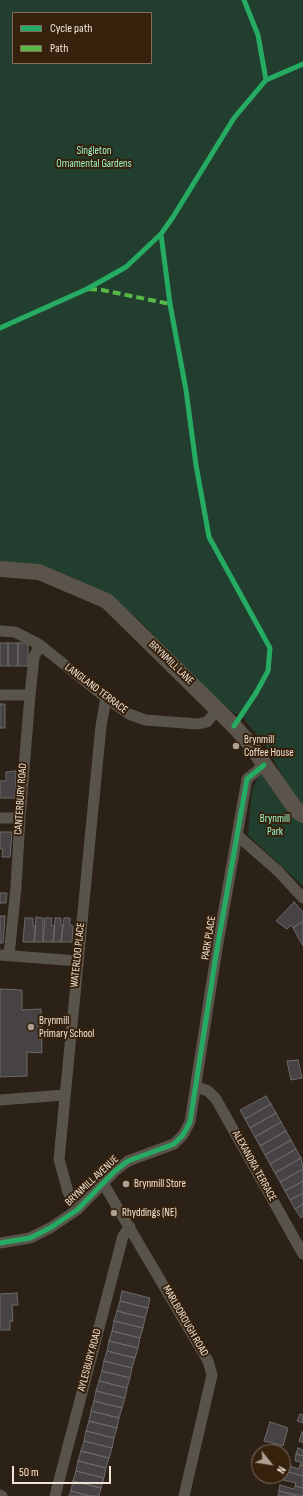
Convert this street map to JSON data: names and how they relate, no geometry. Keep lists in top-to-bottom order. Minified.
{"streets":{"street":["BRYNMILL LANE","LANGLAND TERRACE","CANTERBURY ROAD","PARK PLACE","WATERLOO PLACE","ALEXANDRA TERRACE","BRYNMILL AVENUE","MARLBOROUGH ROAD","AYLESBURY ROAD"]},"crossings":[["BRYNMILL LANE","LANGLAND TERRACE"],["BRYNMILL LANE","PARK PLACE"],["LANGLAND TERRACE","CANTERBURY ROAD"],["LANGLAND TERRACE","WATERLOO PLACE"],["PARK PLACE","ALEXANDRA TERRACE"],["PARK PLACE","BRYNMILL AVENUE"],["WATERLOO PLACE","BRYNMILL AVENUE"],["BRYNMILL AVENUE","MARLBOROUGH ROAD"],["MARLBOROUGH ROAD","AYLESBURY ROAD"]],"parks":["Singleton Ornamental Gardens","Brynmill Park"],"places":["Brynmill Coffee House","Brynmill Primary School","Brynmill Store","Rhyddings (NE)"],"legend":["Cycle path","Path"],"scale_bar":"50 m","north":"bottom right"}
